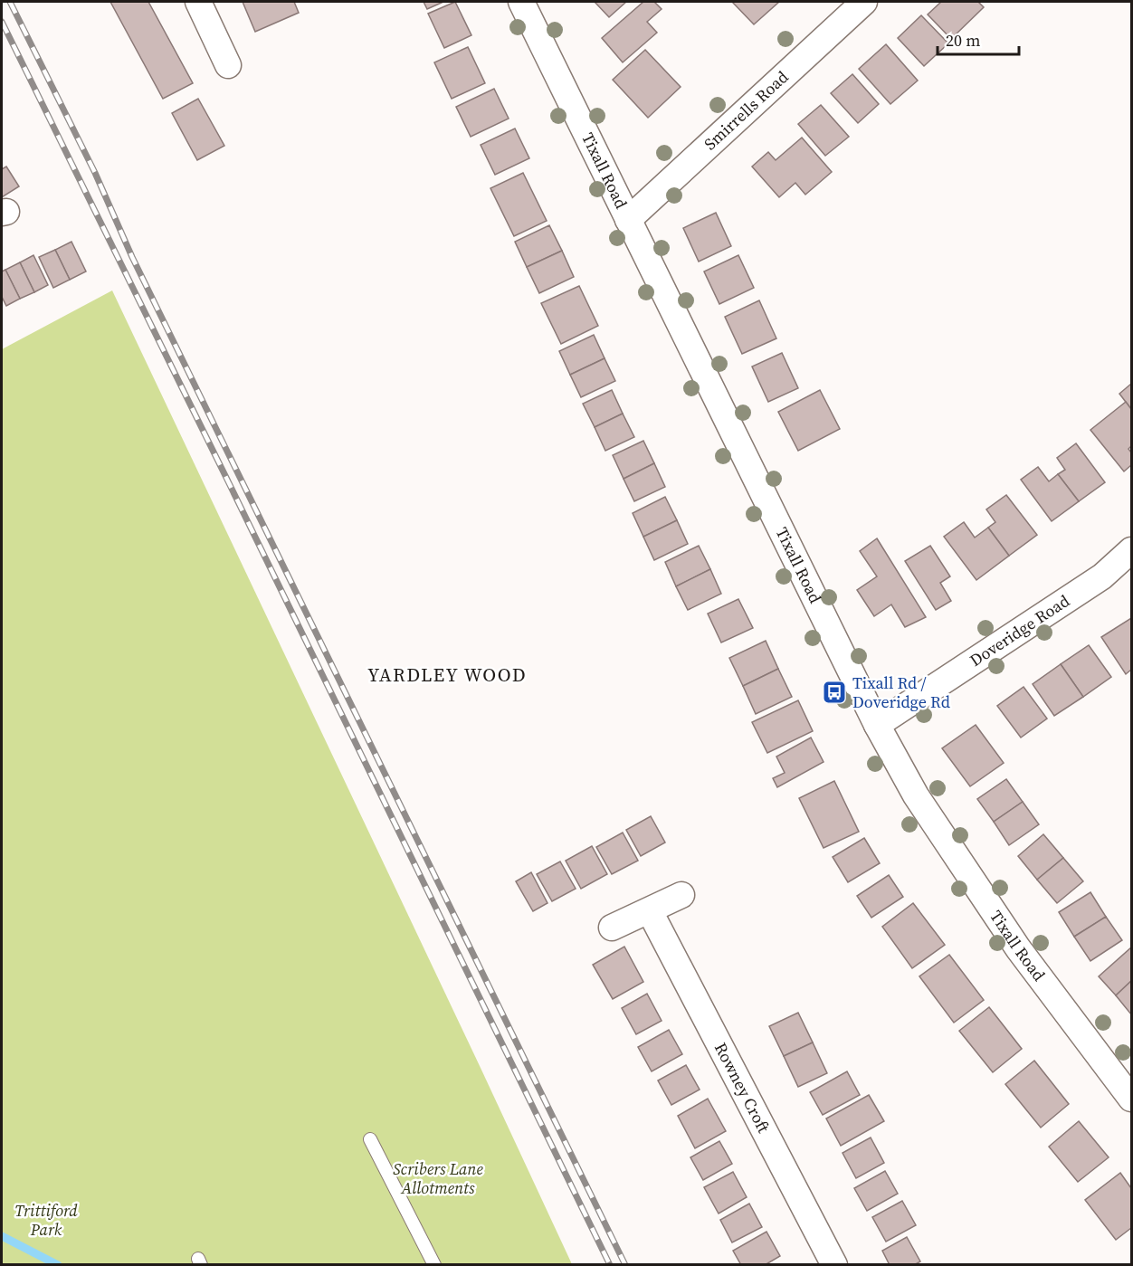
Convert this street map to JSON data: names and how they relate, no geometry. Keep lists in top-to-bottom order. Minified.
{"streets":{"street":["Smirrells Road","Tixall Road","Doveridge Road","Rowney Croft"]},"crossings":[["Smirrells Road","Tixall Road"],["Tixall Road","Doveridge Road"]],"districts":["YARDLEY WOOD"],"parks":["Scribers Lane Allotments","Trittiford Park"],"places":{"bus stop":["Tixall Rd / Doveridge Rd"]},"scale_bar":"20 m"}
